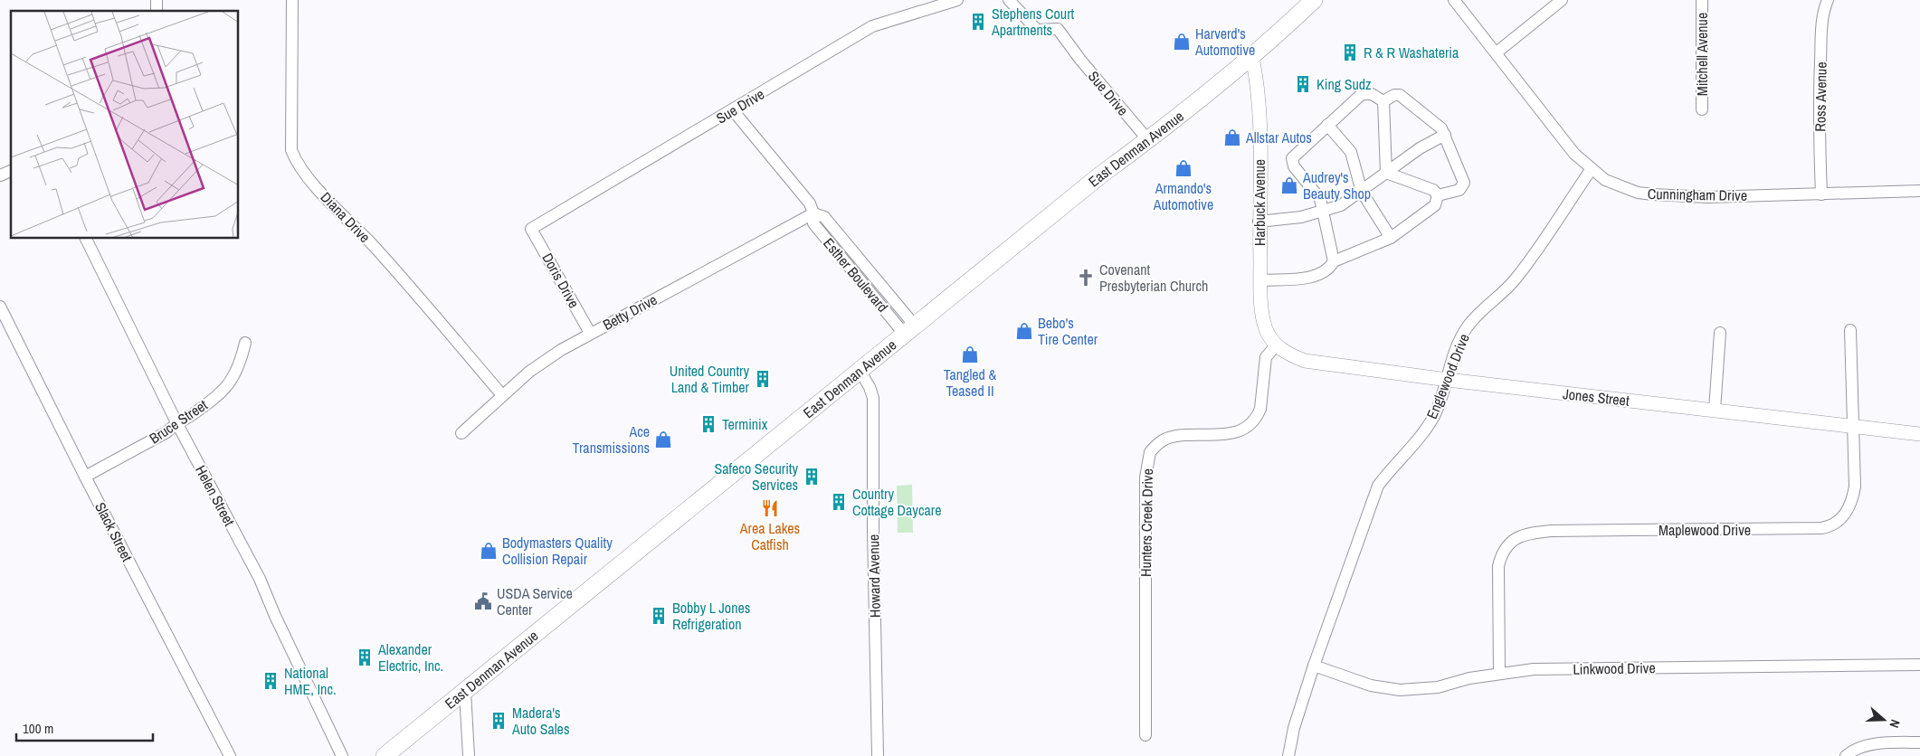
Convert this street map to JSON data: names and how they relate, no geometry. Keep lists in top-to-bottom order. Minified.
{"streets":{"main road":["East Denman Avenue"],"street":["Mitchell Avenue","Sue Drive","Ross Avenue","Cunningham Drive","Harbuck Avenue","Diana Drive","Esther Boulevard","Doris Drive","Betty Drive","Englewood Drive","Jones Street","Bruce Street","Helen Street","Hunters Creek Drive","Maplewood Drive","Slack Street","Howard Avenue","Linkwood Drive"]},"crossings":[["Sue Drive","East Denman Avenue"],["Sue Drive","Esther Boulevard"],["Sue Drive","Doris Drive"],["Ross Avenue","Cunningham Drive"],["East Denman Avenue","Harbuck Avenue"],["East Denman Avenue","Esther Boulevard"],["East Denman Avenue","Howard Avenue"],["Cunningham Drive","Englewood Drive"],["Harbuck Avenue","Jones Street"],["Harbuck Avenue","Hunters Creek Drive"],["Diana Drive","Betty Drive"],["Esther Boulevard","Betty Drive"],["Doris Drive","Betty Drive"],["Englewood Drive","Jones Street"],["Englewood Drive","Linkwood Drive"],["Jones Street","Hunters Creek Drive"],["Jones Street","Maplewood Drive"],["Bruce Street","Helen Street"],["Bruce Street","Slack Street"],["Maplewood Drive","Linkwood Drive"]],"places":{"building":["Stephens Court Apartments","R & R Washateria","King Sudz","United Country Land & Timber","Terminix","Safeco Security Services","Country Cottage Daycare","Bobby L Jones Refrigeration","Alexander Electric, Inc.","National HME, Inc.","Madera's Auto Sales"],"shop":["Harverd's Automotive","Allstar Autos","Armando's Automotive","Audrey's Beauty Shop","Bebo's Tire Center","Tangled & Teased II","Ace Transmissions","Bodymasters Quality Collision Repair"],"church":["Covenant Presbyterian Church"],"restaurant":["Area Lakes Catfish"],"public building":["USDA Service Center"]},"scale_bar":"100 m","north":"right"}
